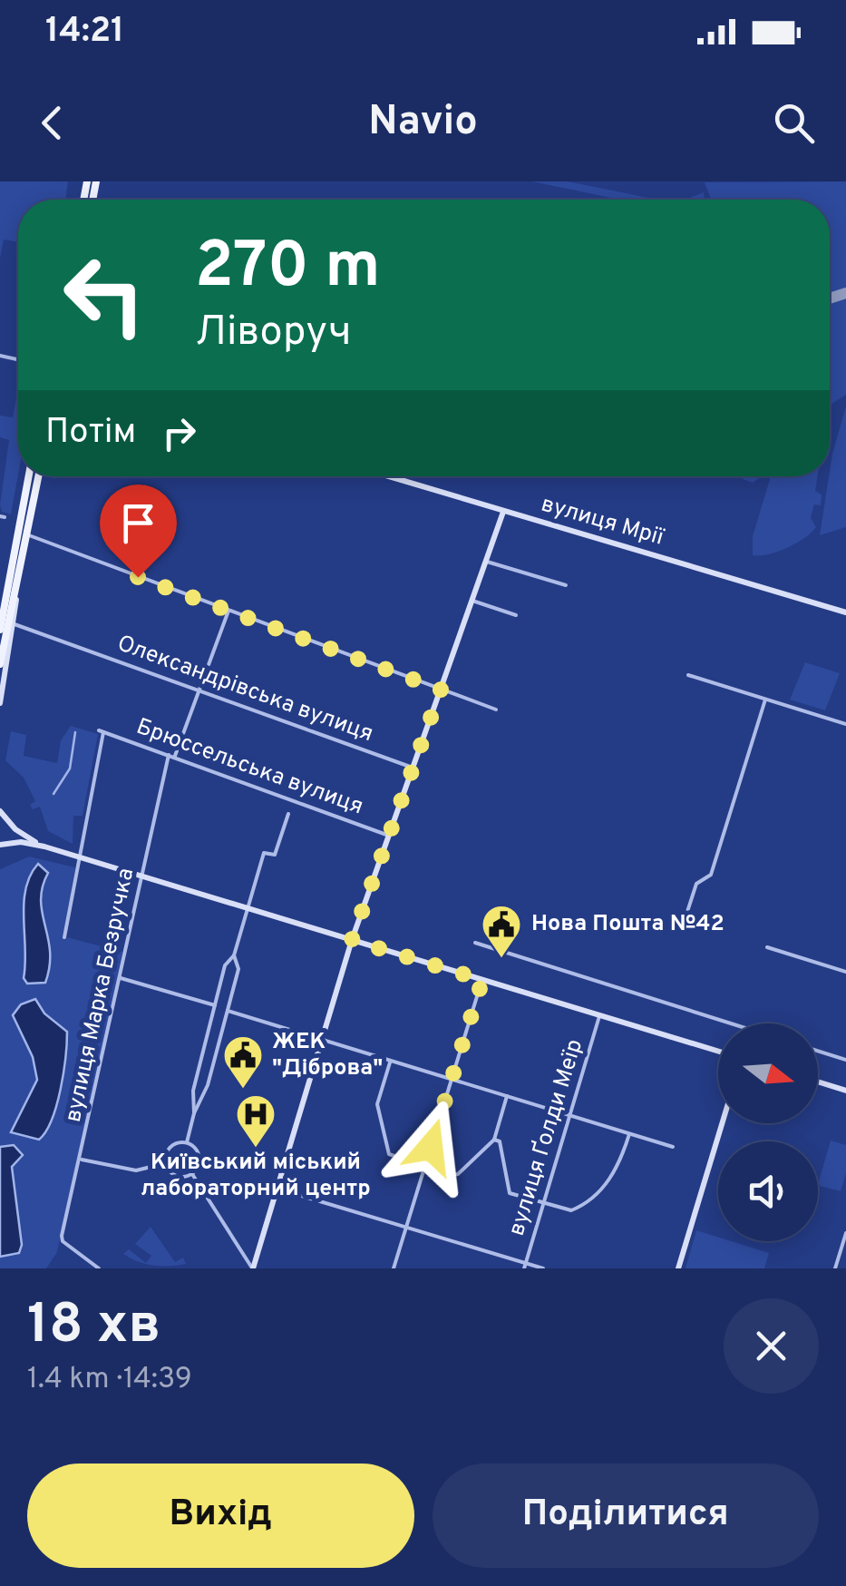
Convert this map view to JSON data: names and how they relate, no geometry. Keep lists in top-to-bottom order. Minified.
{"streets":{"street":["вулиця Мрії","Олександрівська вулиця","Брюссельська вулиця","вулиця Марка Безручка","вулиця Ґолди Меїр"]},"crossings":[["Брюссельська вулиця","вулиця Марка Безручка"]],"places":{"public building":["Нова Пошта №42","ЖЕК \"Діброва\""],"hospital":["Київський міський лабораторний центр"]},"north":"right","page":{"status":"14:21","header":"Navio","turn":["270 m","Ліворуч"],"then":"Потім","heading":["18 хв","1.4 km · 14:39"],"buttons":["Вихід","Поділитися"]}}
